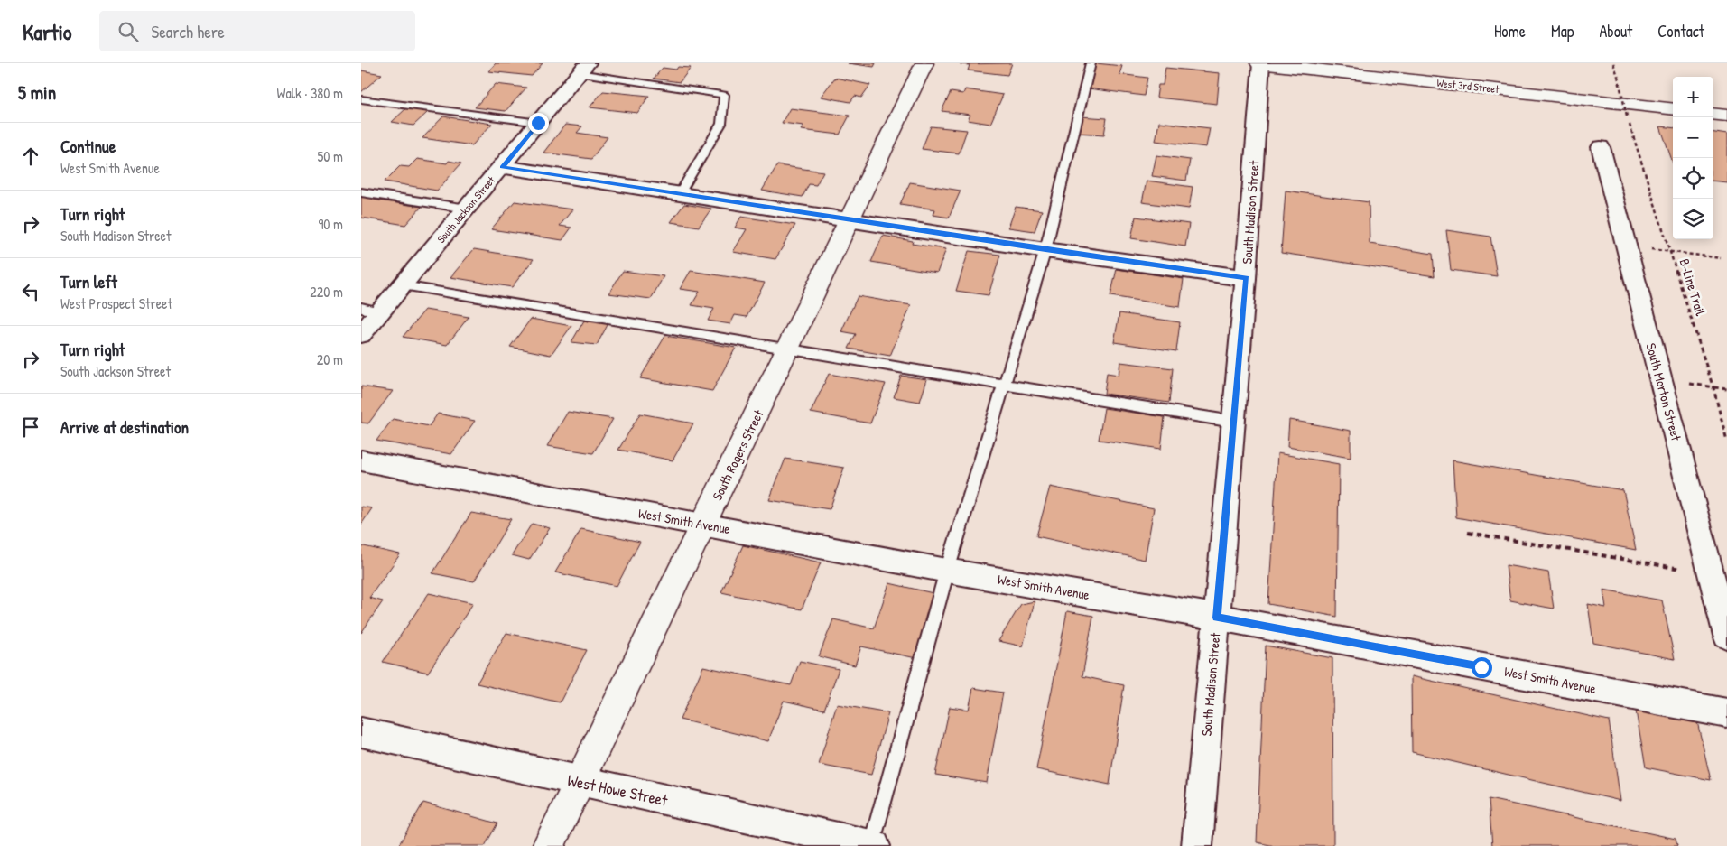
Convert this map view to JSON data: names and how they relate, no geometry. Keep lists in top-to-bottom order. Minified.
{"streets":{"street":["West 3rd Street","South Jackson Street","South Madison Street","South Morton Street","South Rogers Street","West Smith Avenue","West Howe Street"],"path":["B-Line Trail"]},"crossings":[["West 3rd Street","South Madison Street"],["South Madison Street","West Smith Avenue"],["South Rogers Street","West Smith Avenue"],["South Rogers Street","West Howe Street"]],"page":{"header":"Kartio","search":"Search here","nav":["Home","Map","About","Contact"],"heading":["5 min","Walk · 380 m"],"map_buttons":["+","−"],"list":[["Continue","West Smith Avenue","50 m"],["Turn right","South Madison Street","90 m"],["Turn left","West Prospect Street","220 m"],["Turn right","South Jackson Street","20 m"],"Arrive at destination"]}}
